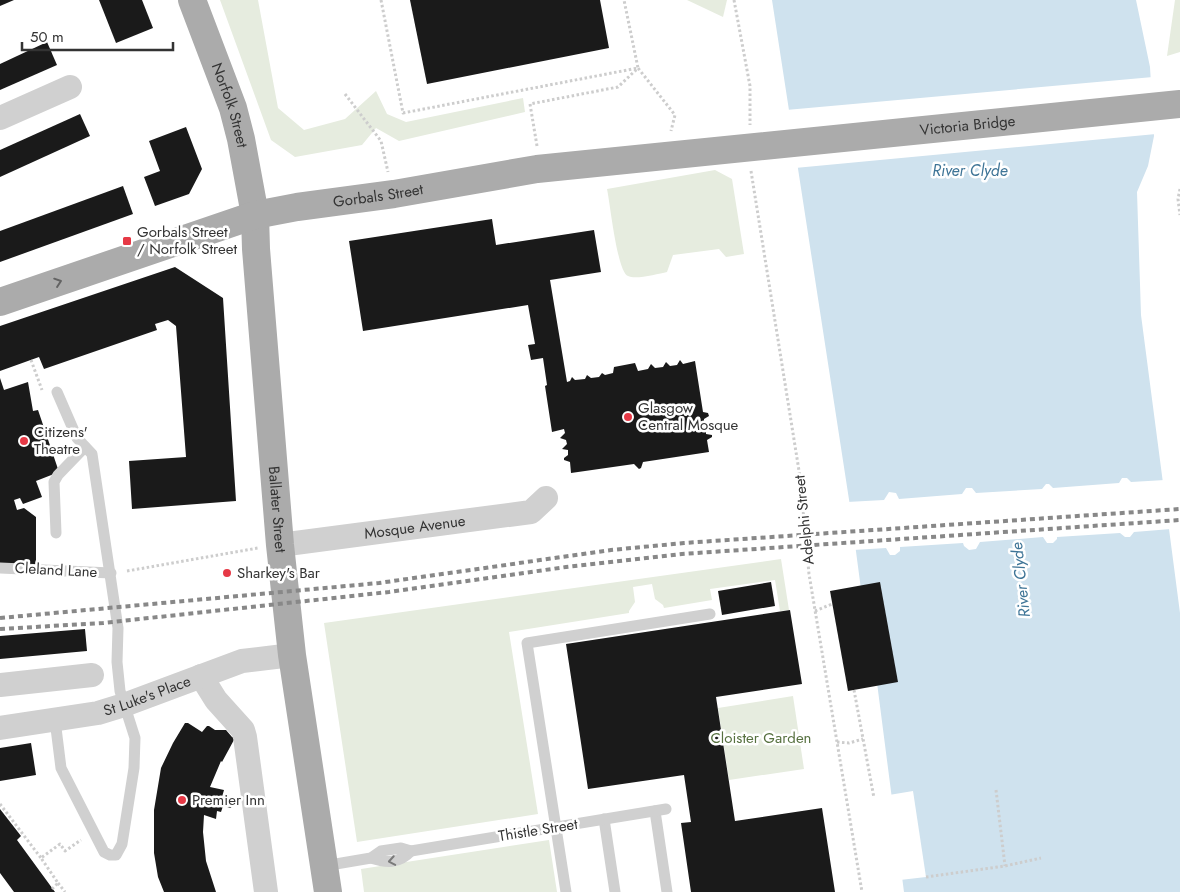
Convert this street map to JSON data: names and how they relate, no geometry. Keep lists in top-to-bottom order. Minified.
{"streets":{"main road":["Norfolk Street","Victoria Bridge","Gorbals Street","Ballater Street"],"street":["Mosque Avenue","St Luke's Place"],"lane":["Cleland Lane","Thistle Street"],"path":["Adelphi Street"]},"crossings":[["Norfolk Street","Gorbals Street"],["Norfolk Street","Ballater Street"],["Victoria Bridge","Gorbals Street"],["Victoria Bridge","Adelphi Street"],["Gorbals Street","Ballater Street"],["Gorbals Street","Adelphi Street"],["Ballater Street","Mosque Avenue"],["Ballater Street","St Luke's Place"],["Ballater Street","Thistle Street"]],"water":["River Clyde"],"parks":["Cloister Garden"],"places":{"transit":["Gorbals Street / Norfolk Street"],"other":["Glasgow Central Mosque","Citizens' Theatre","Sharkey's Bar","Premier Inn"]},"scale_bar":"50 m"}
